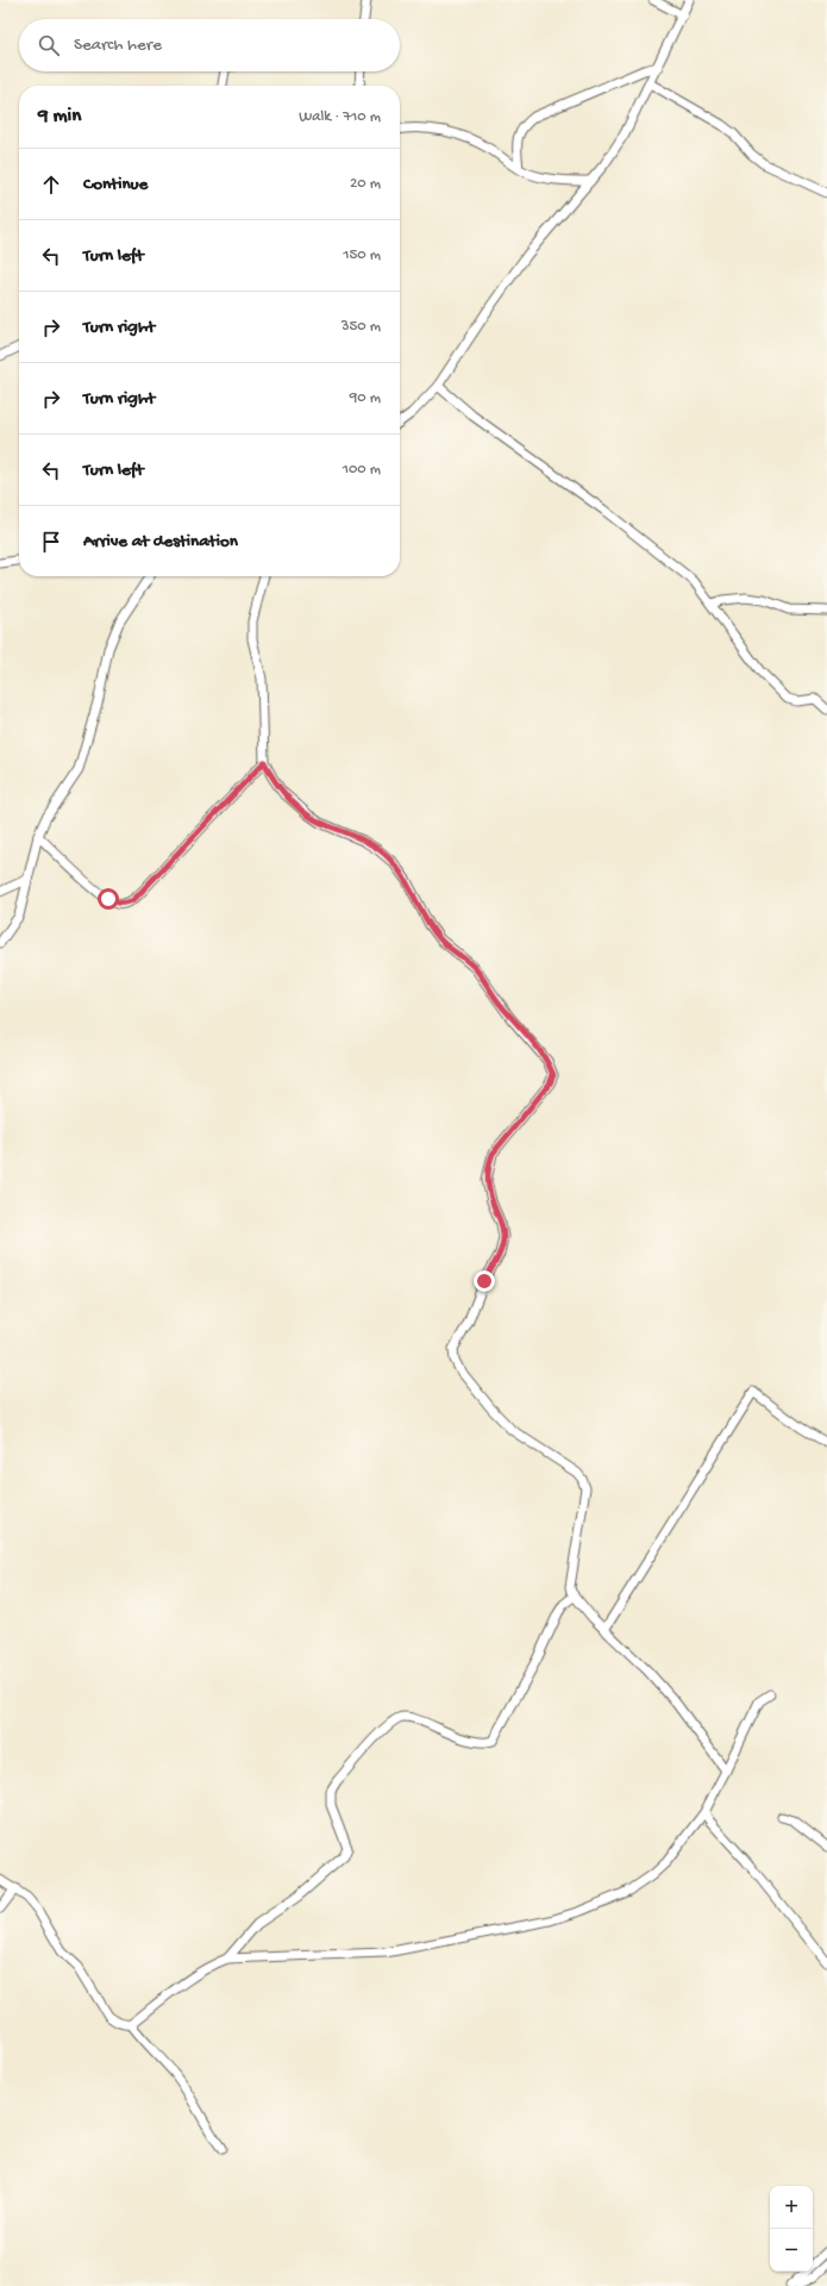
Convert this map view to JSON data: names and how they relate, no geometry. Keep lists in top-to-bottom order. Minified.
{"page":{"search":"Search here","heading":["9 min","Walk · 710 m"],"list":[["Continue","20 m"],["Turn left","150 m"],["Turn right","350 m"],["Turn right","90 m"],["Turn left","100 m"],"Arrive at destination"],"map_buttons":["+","−"]}}
